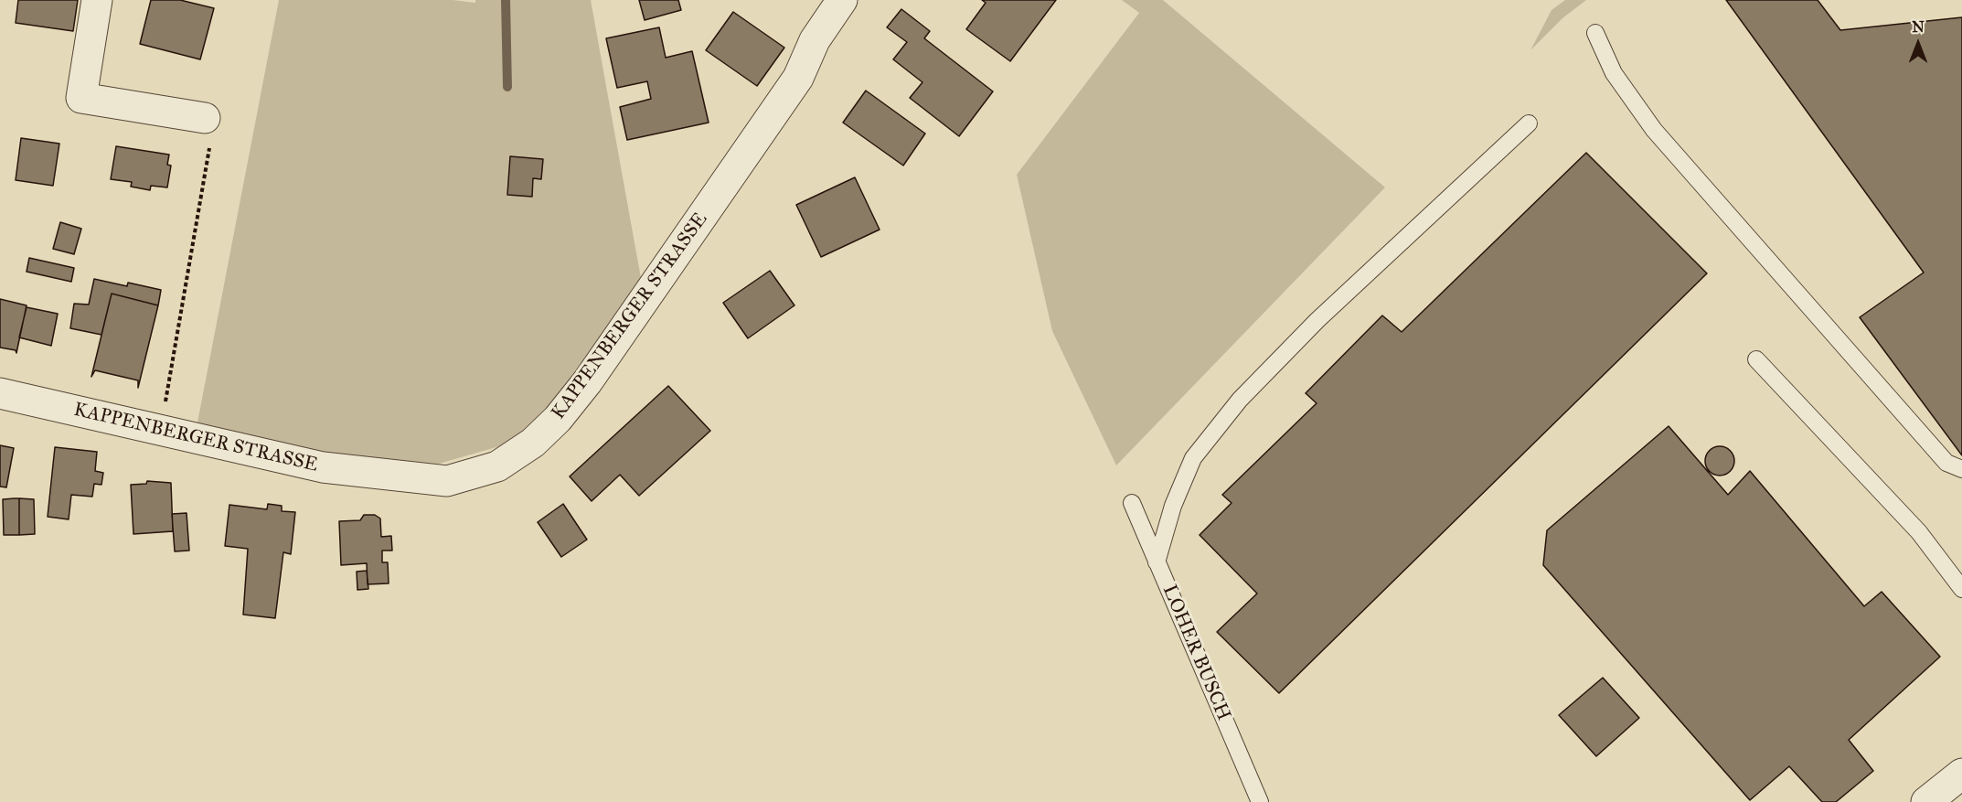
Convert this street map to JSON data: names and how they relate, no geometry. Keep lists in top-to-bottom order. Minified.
{"streets":{"street":["KAPPENBERGER STRASSE"],"lane":["LOHER BUSCH"]},"north":"top"}
